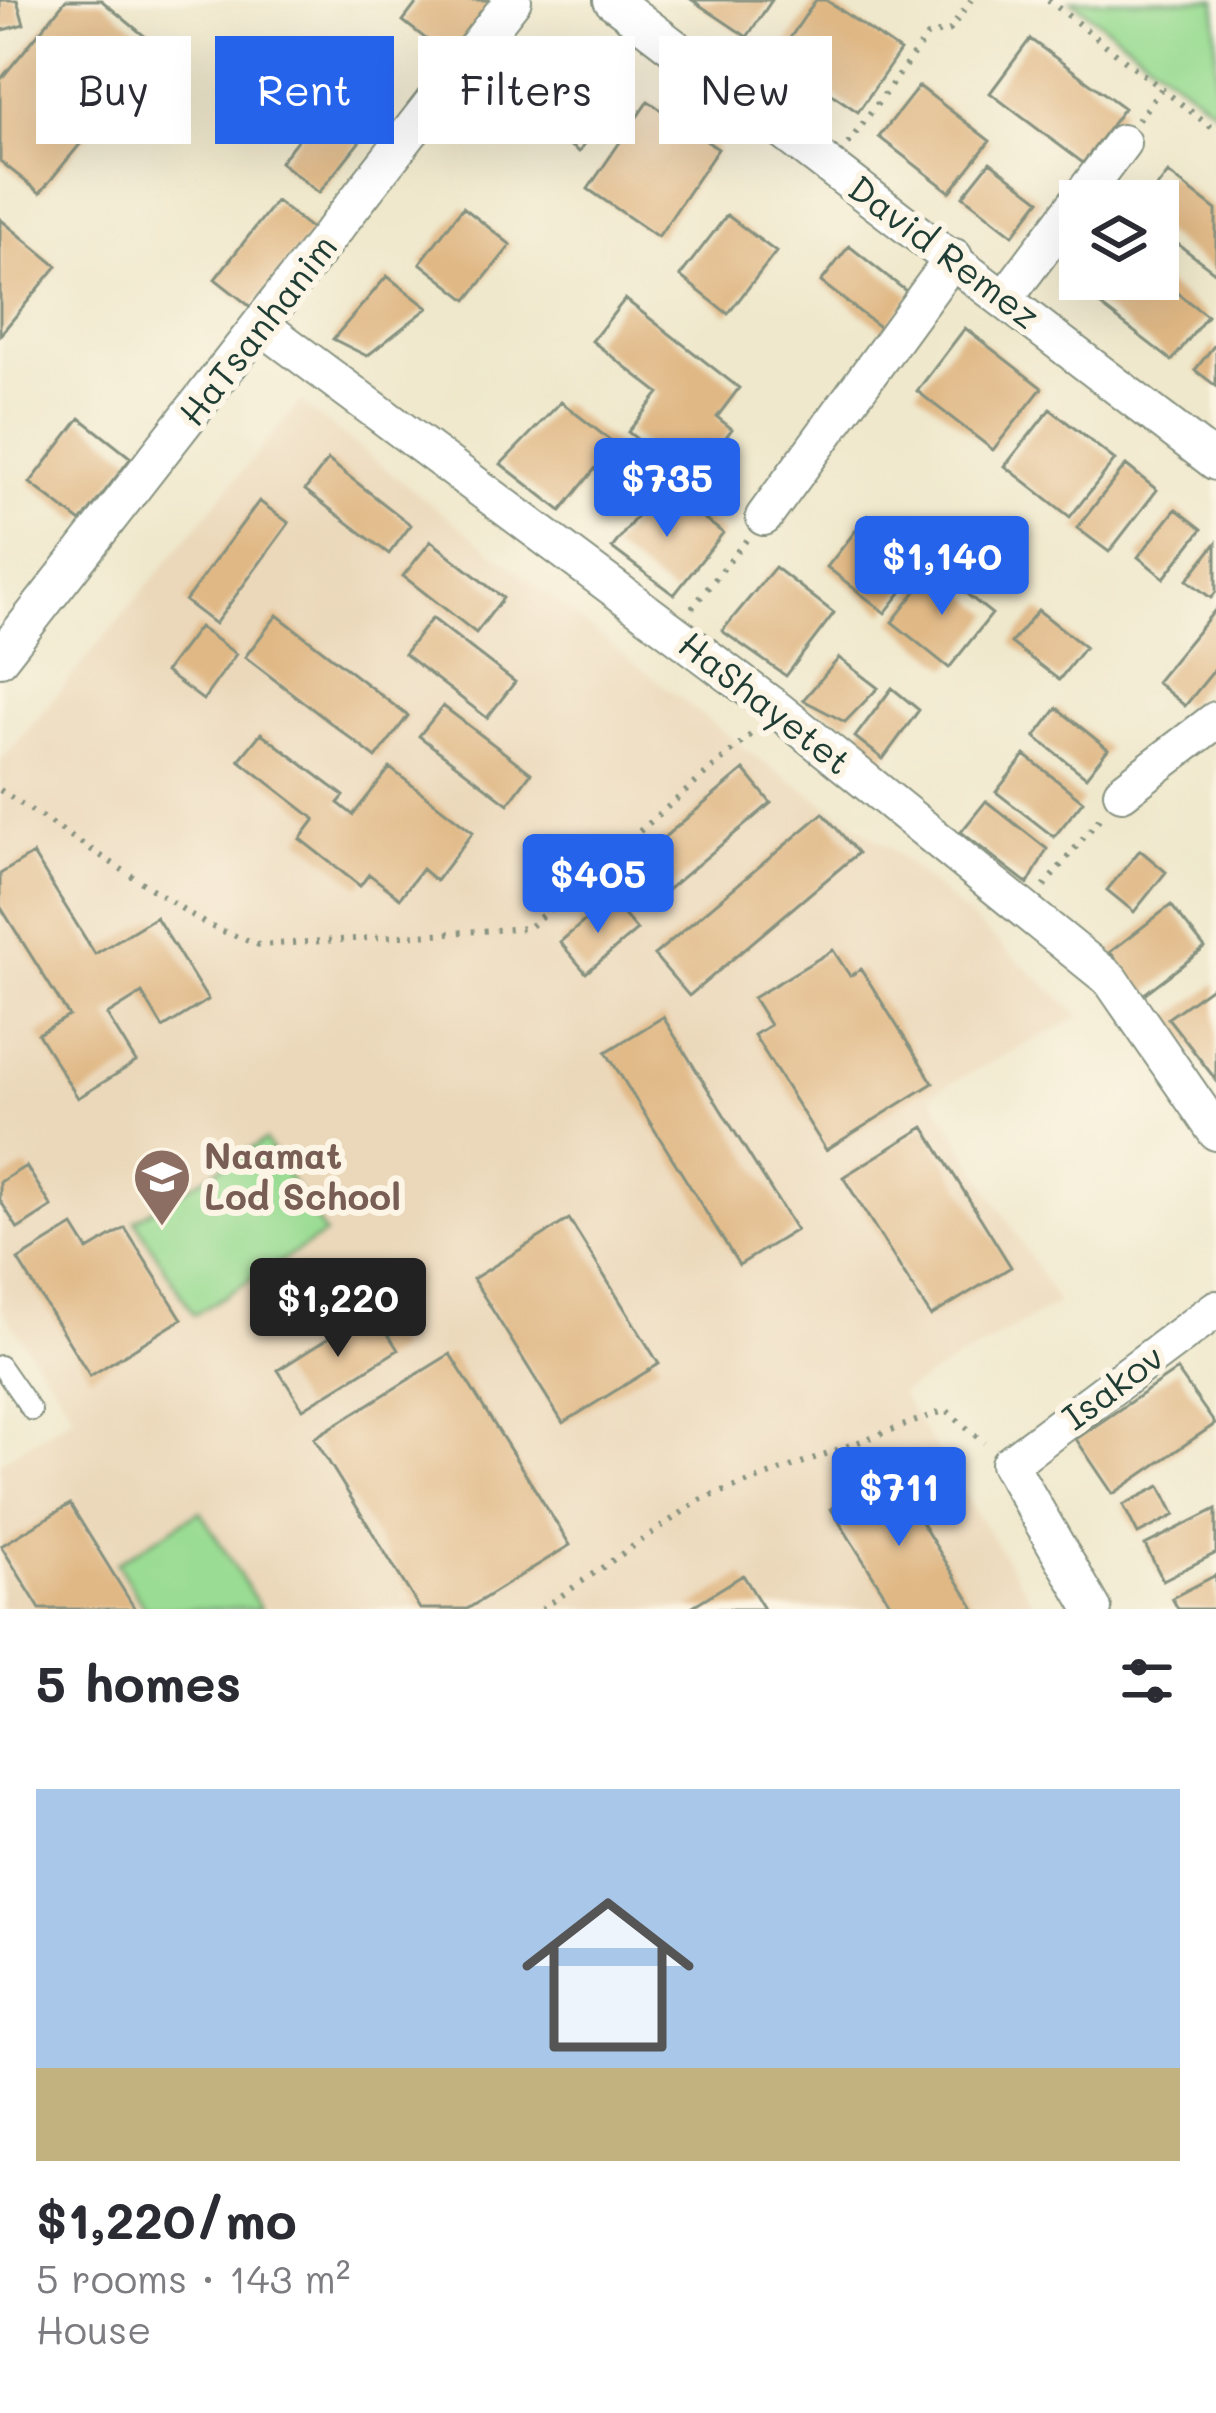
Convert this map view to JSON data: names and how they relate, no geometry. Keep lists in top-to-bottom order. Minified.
{"streets":{"street":["David Remez","HaTsanhanim","HaShayetet","Isakov"]},"crossings":[["HaTsanhanim","HaShayetet"]],"places":{"school or university":["Naamat Lod School"]},"page":{"chip":["Buy","Rent","Filters","New"],"price":["$735","$1,140","$405","$1,220","$711"],"heading":"5 homes","list":[{"name":"$1,220/mo","note":"5 rooms · 143 m² · House"}]}}
